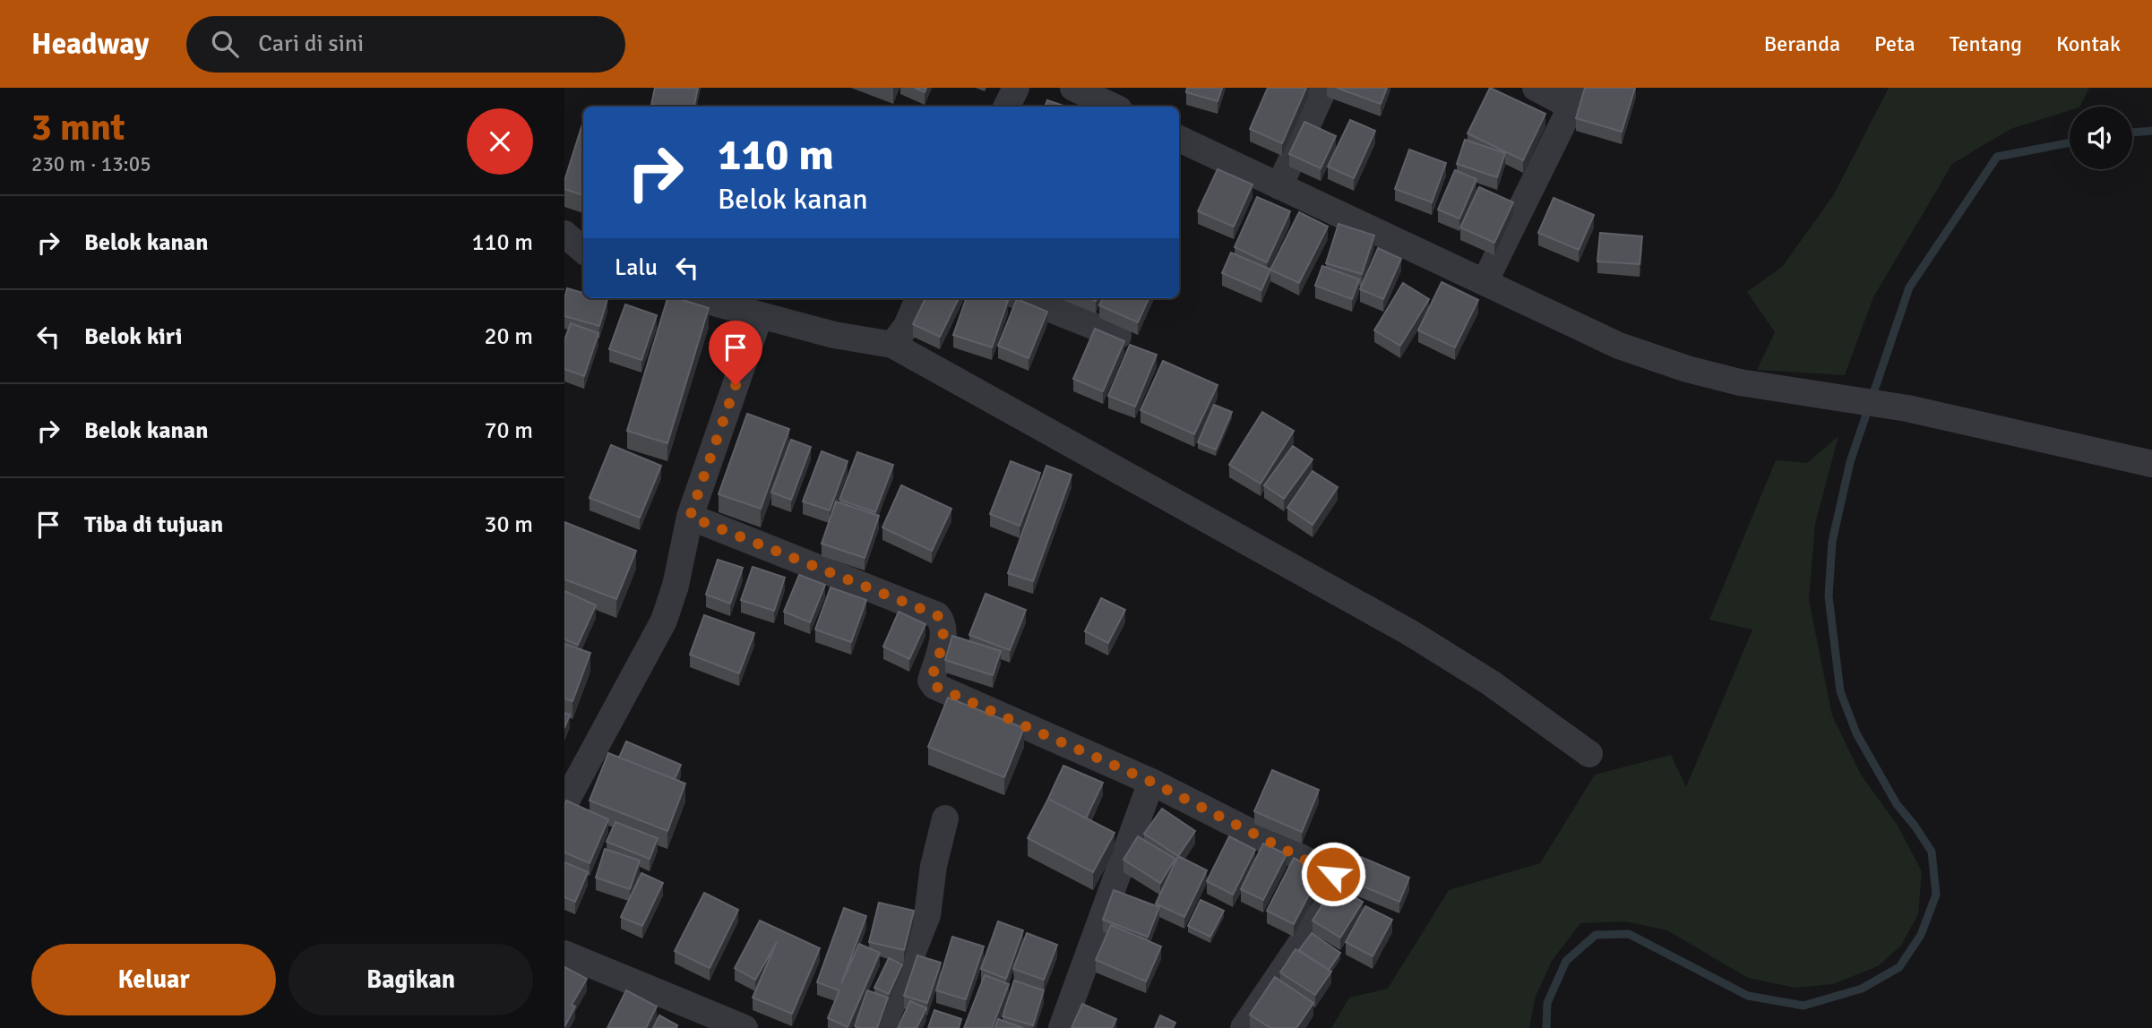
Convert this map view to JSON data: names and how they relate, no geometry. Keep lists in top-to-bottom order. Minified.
{"page":{"header":"Headway","search":"Cari di sini","nav":["Beranda","Peta","Tentang","Kontak"],"heading":["3 mnt","230 m · 13:05"],"turn":["110 m","Belok kanan"],"list":[{"name":"Belok kanan","value":"110 m"},{"name":"Belok kiri","value":"20 m"},{"name":"Belok kanan","value":"70 m"},{"name":"Tiba di tujuan","value":"30 m"}],"then":"Lalu","buttons":["Keluar","Bagikan"]}}
